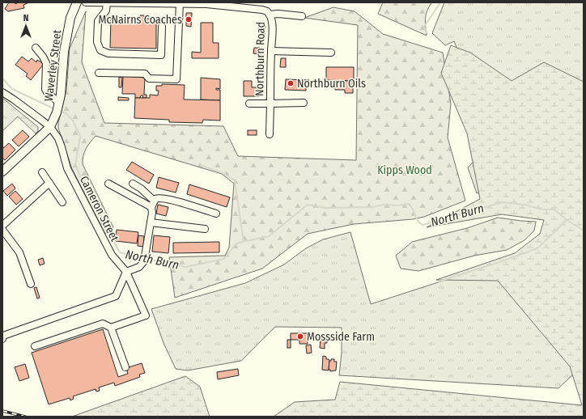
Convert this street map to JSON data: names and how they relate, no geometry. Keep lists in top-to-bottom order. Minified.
{"streets":{"main road":["Waverley Street"],"street":["Northburn Road","Cameron Street"]},"crossings":[["Waverley Street","Cameron Street"]],"water":["North Burn"],"parks":["Kipps Wood"],"places":["McNairns Coaches","Northburn Oils","Mossside Farm"],"north":"top"}
